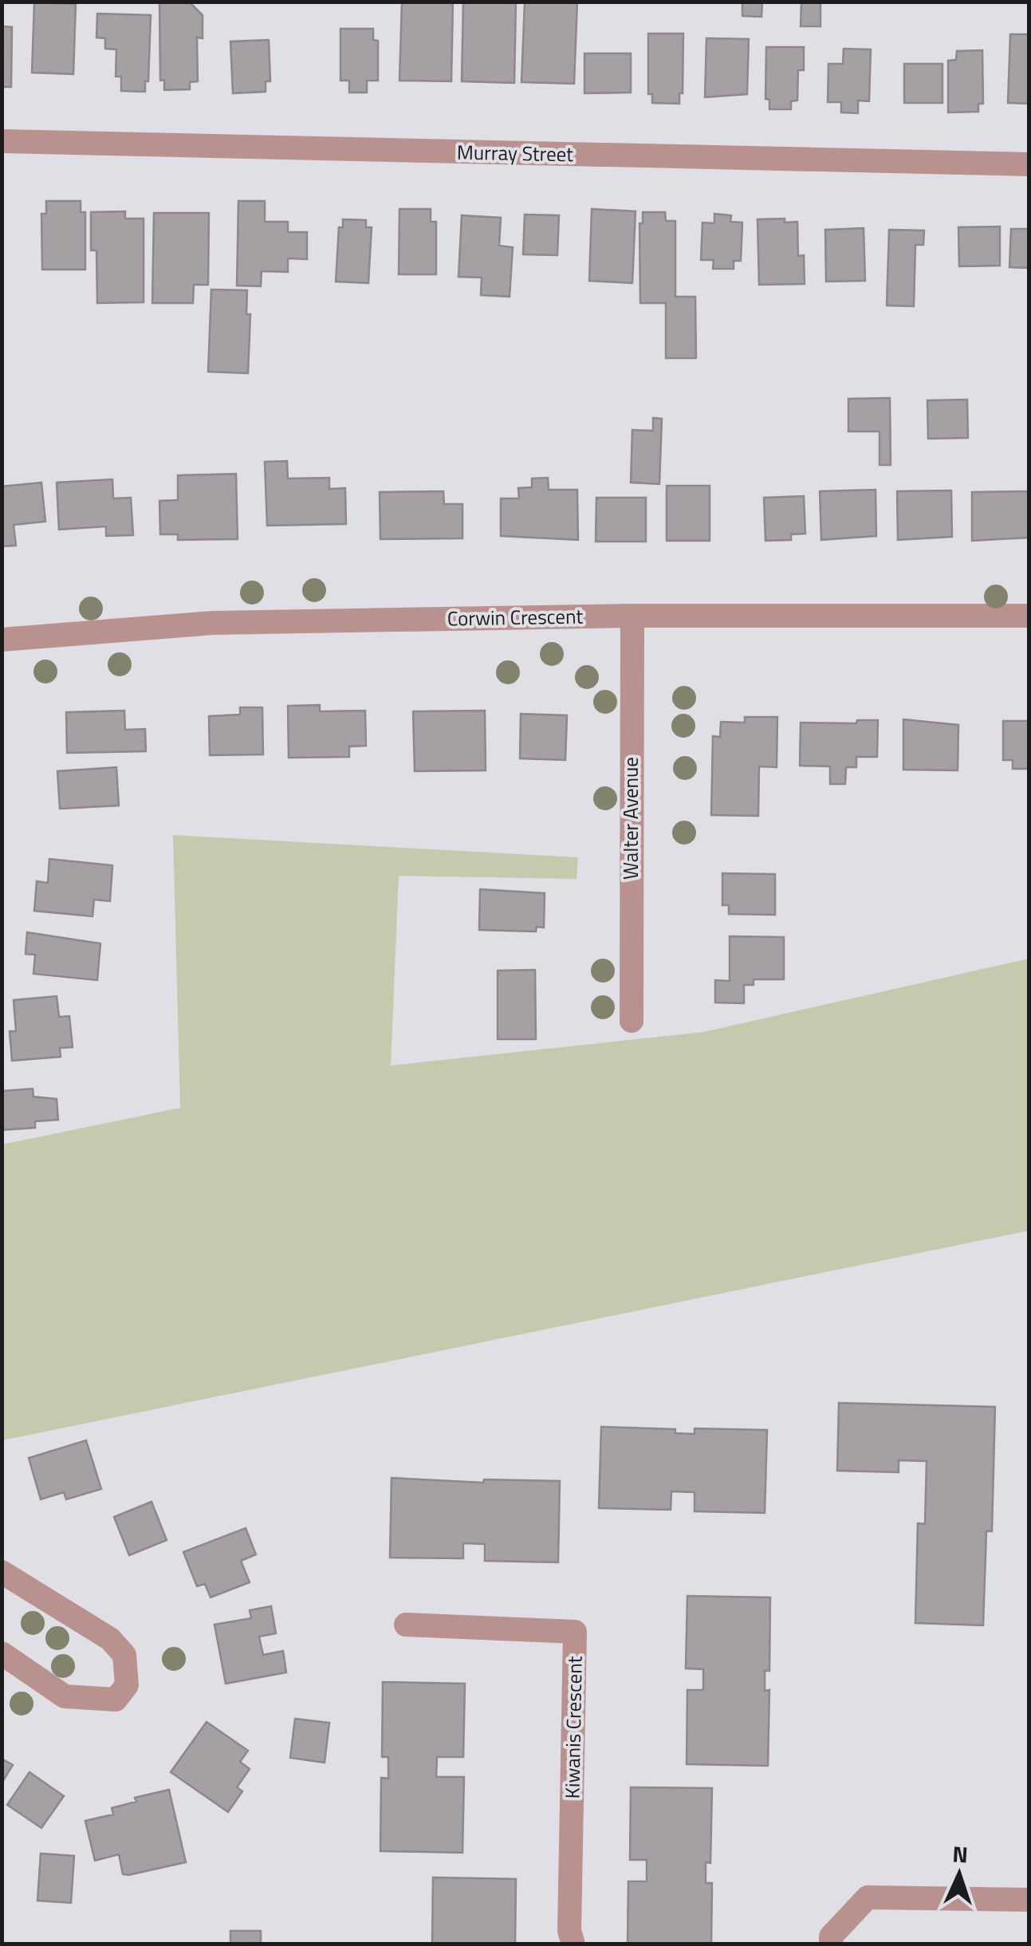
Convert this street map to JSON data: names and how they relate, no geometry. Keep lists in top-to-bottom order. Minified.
{"streets":{"street":["Murray Street","Corwin Crescent","Walter Avenue","Kiwanis Crescent"]},"crossings":[["Corwin Crescent","Walter Avenue"]],"north":"top"}
